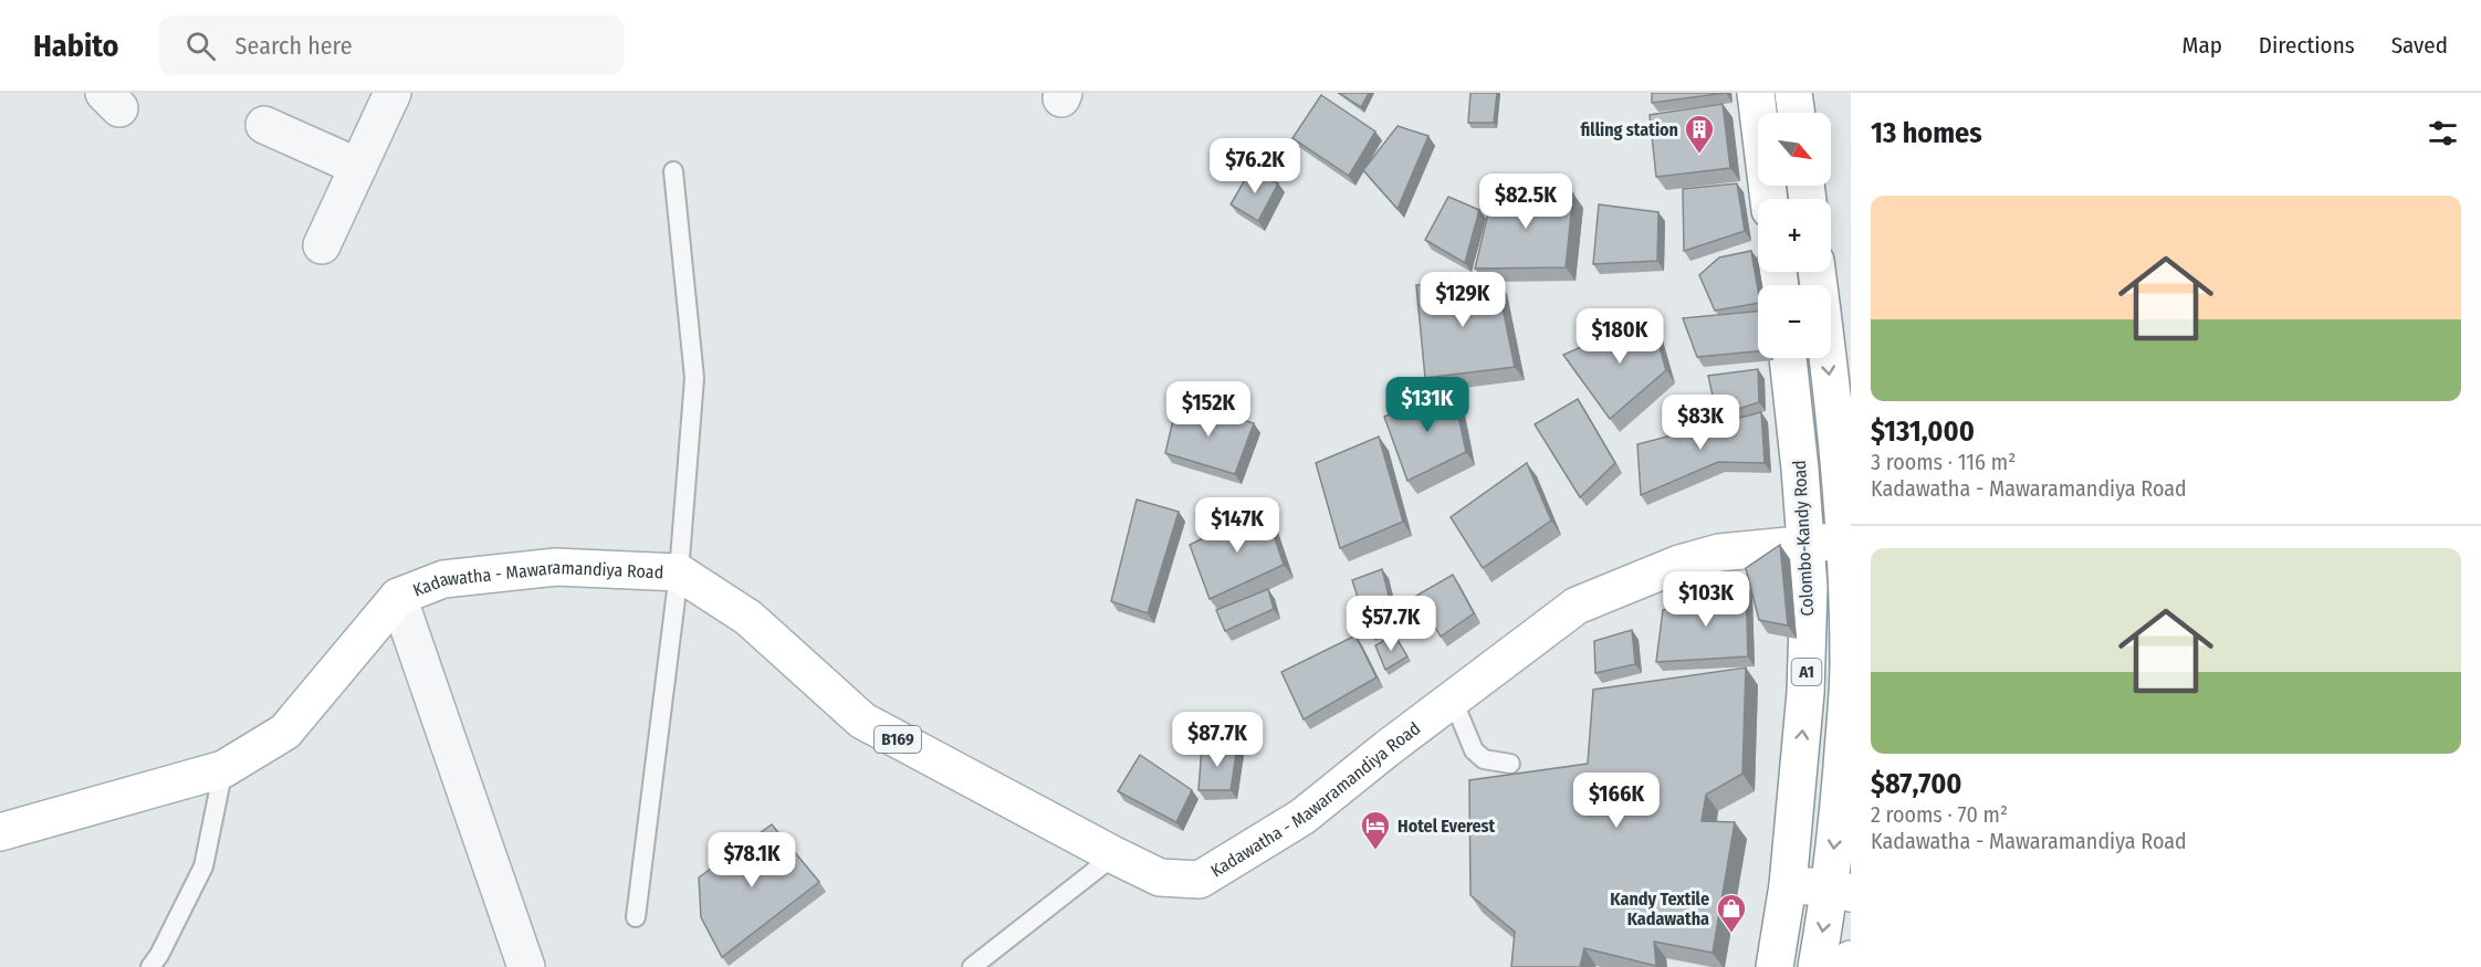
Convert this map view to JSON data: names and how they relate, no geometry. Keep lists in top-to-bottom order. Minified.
{"streets":{"main road":["Colombo-Kandy Road","Kadawatha - Mawaramandiya Road","A1","B169"]},"crossings":[["Colombo-Kandy Road","Kadawatha - Mawaramandiya Road"],["Kadawatha - Mawaramandiya Road","A1"]],"places":{"building":["filling station"],"hotel":["Hotel Everest"],"shop":["Kandy Textile Kadawatha"]},"north":"bottom right","page":{"header":"Habito","search":"Search here","nav":["Map","Directions","Saved"],"heading":"13 homes","map_buttons":["+","−"],"price":["$76.2K","$82.5K","$129K","$180K","$131K","$152K","$83K","$147K","$103K","$57.7K","$87.7K","$166K","$78.1K"],"list":[{"name":"$131,000","note":"3 rooms · 116 m² · Kadawatha - Mawaramandiya Road"},{"name":"$87,700","note":"2 rooms · 70 m² · Kadawatha - Mawaramandiya Road"}]}}
